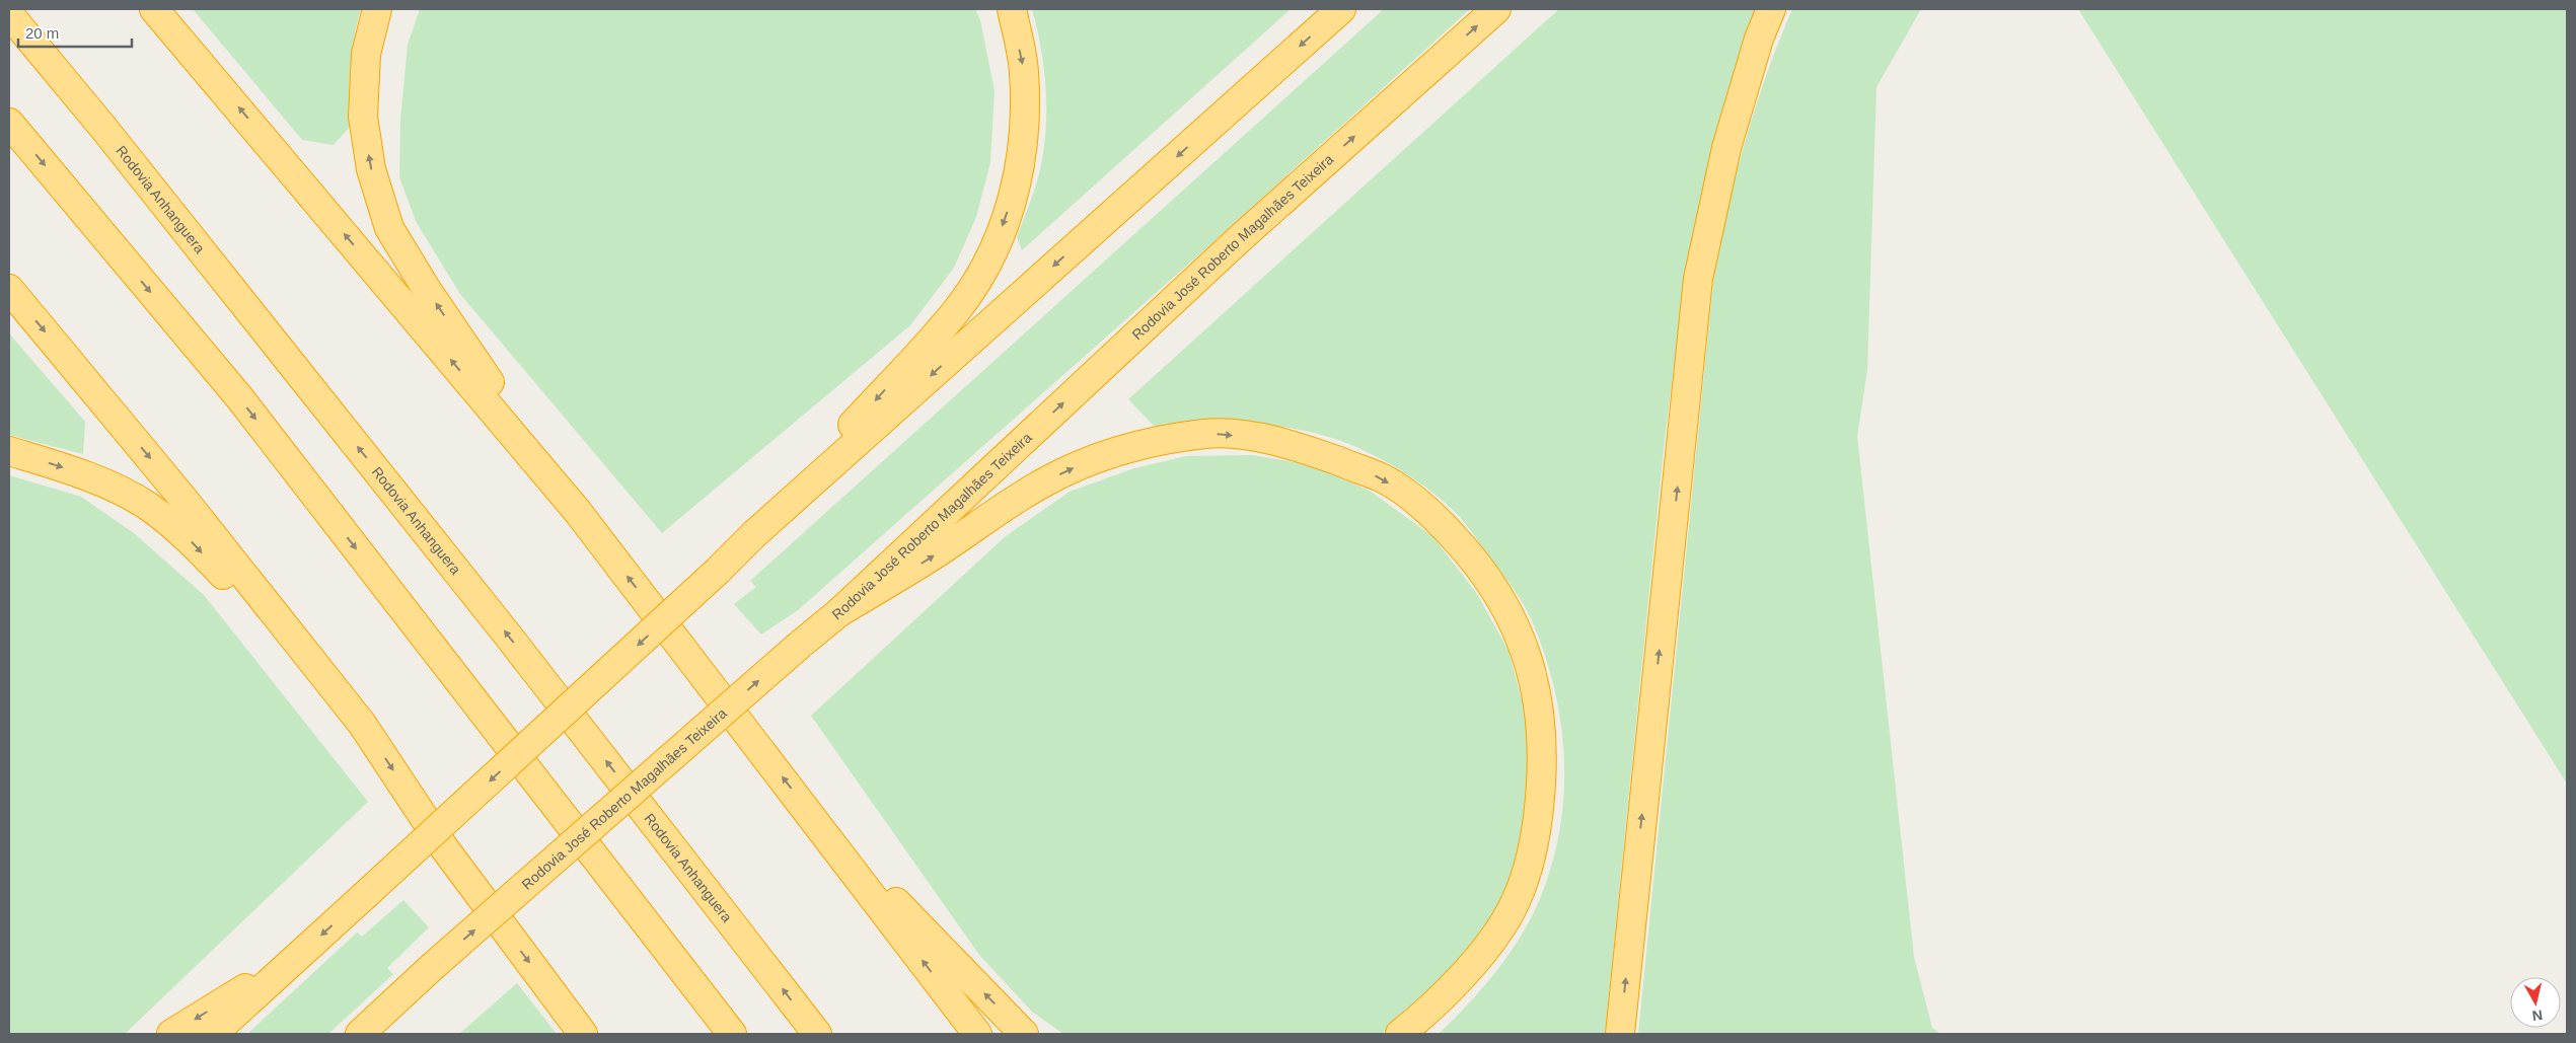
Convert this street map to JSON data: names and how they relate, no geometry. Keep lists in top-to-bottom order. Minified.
{"streets":{"highway":["Rodovia Anhanguera","Rodovia José Roberto Magalhães Teixeira"]},"scale_bar":"20 m","north":"bottom"}
